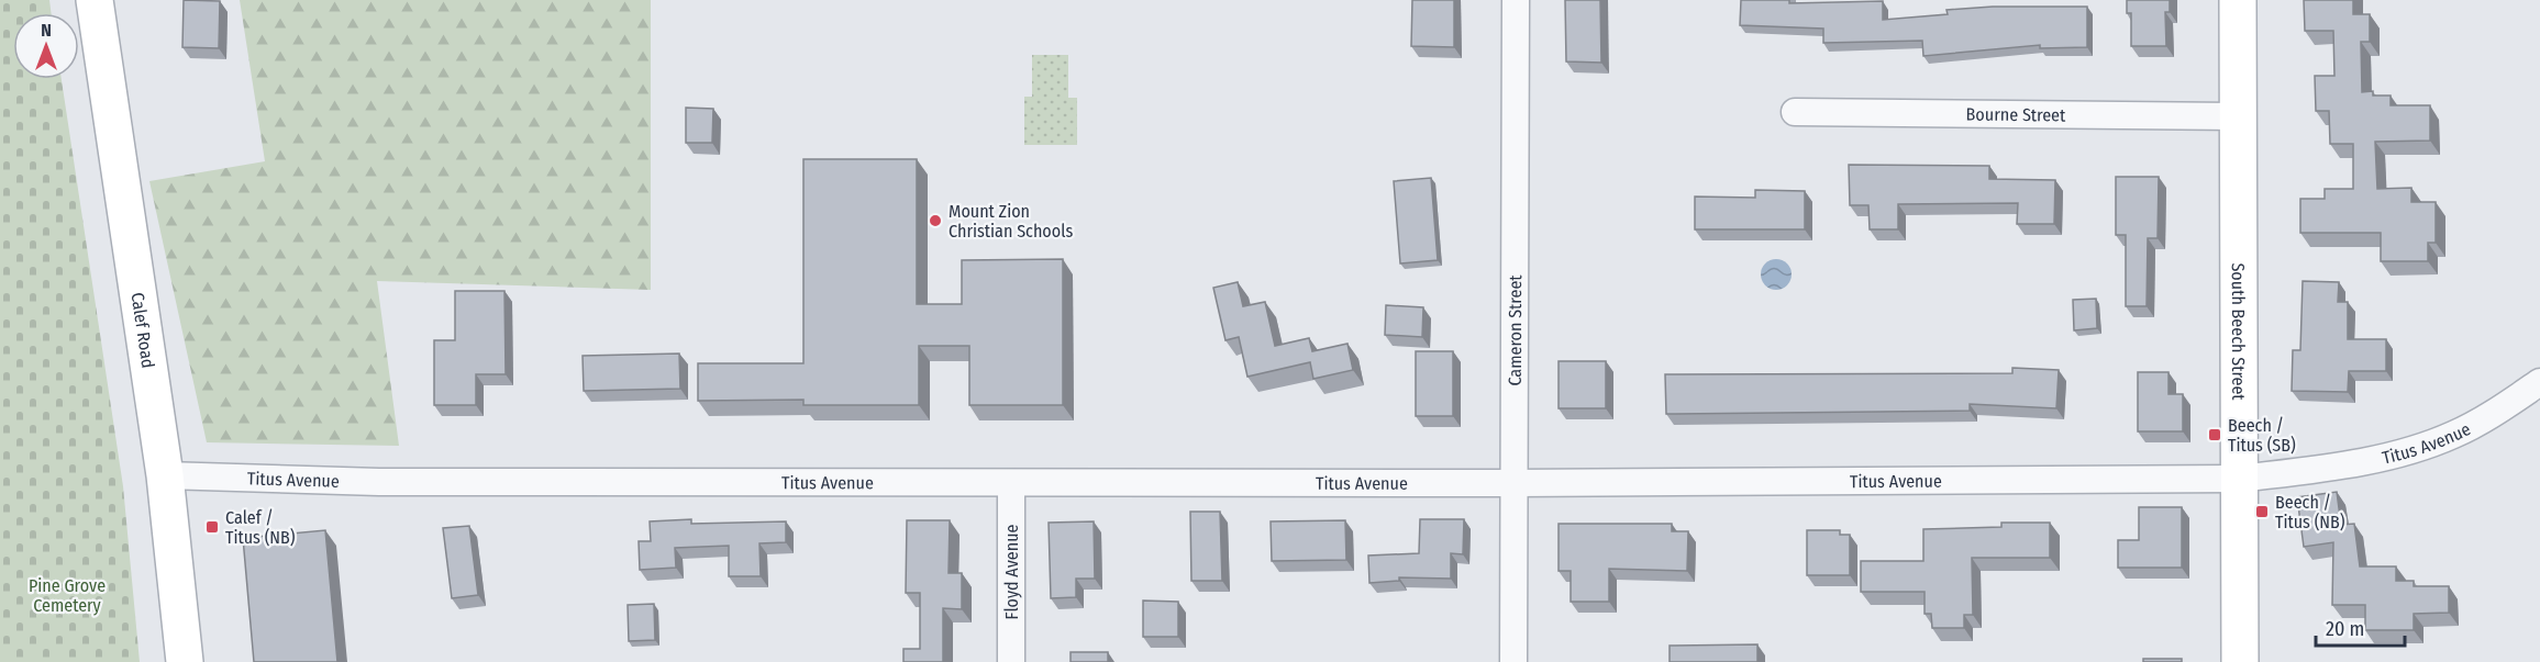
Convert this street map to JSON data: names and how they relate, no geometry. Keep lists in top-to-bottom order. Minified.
{"streets":{"main road":["Calef Road","South Beech Street"],"street":["Bourne Street","Cameron Street","Titus Avenue","Floyd Avenue"]},"crossings":[["Bourne Street","South Beech Street"],["Calef Road","Titus Avenue"],["Cameron Street","Titus Avenue"],["South Beech Street","Titus Avenue"],["Titus Avenue","Floyd Avenue"]],"parks":["Pine Grove Cemetery"],"places":{"other":["Mount Zion Christian Schools"],"transit":["Beech / Titus (SB)","Beech / Titus (NB)","Calef / Titus (NB)"]},"scale_bar":"20 m","north":"top"}
